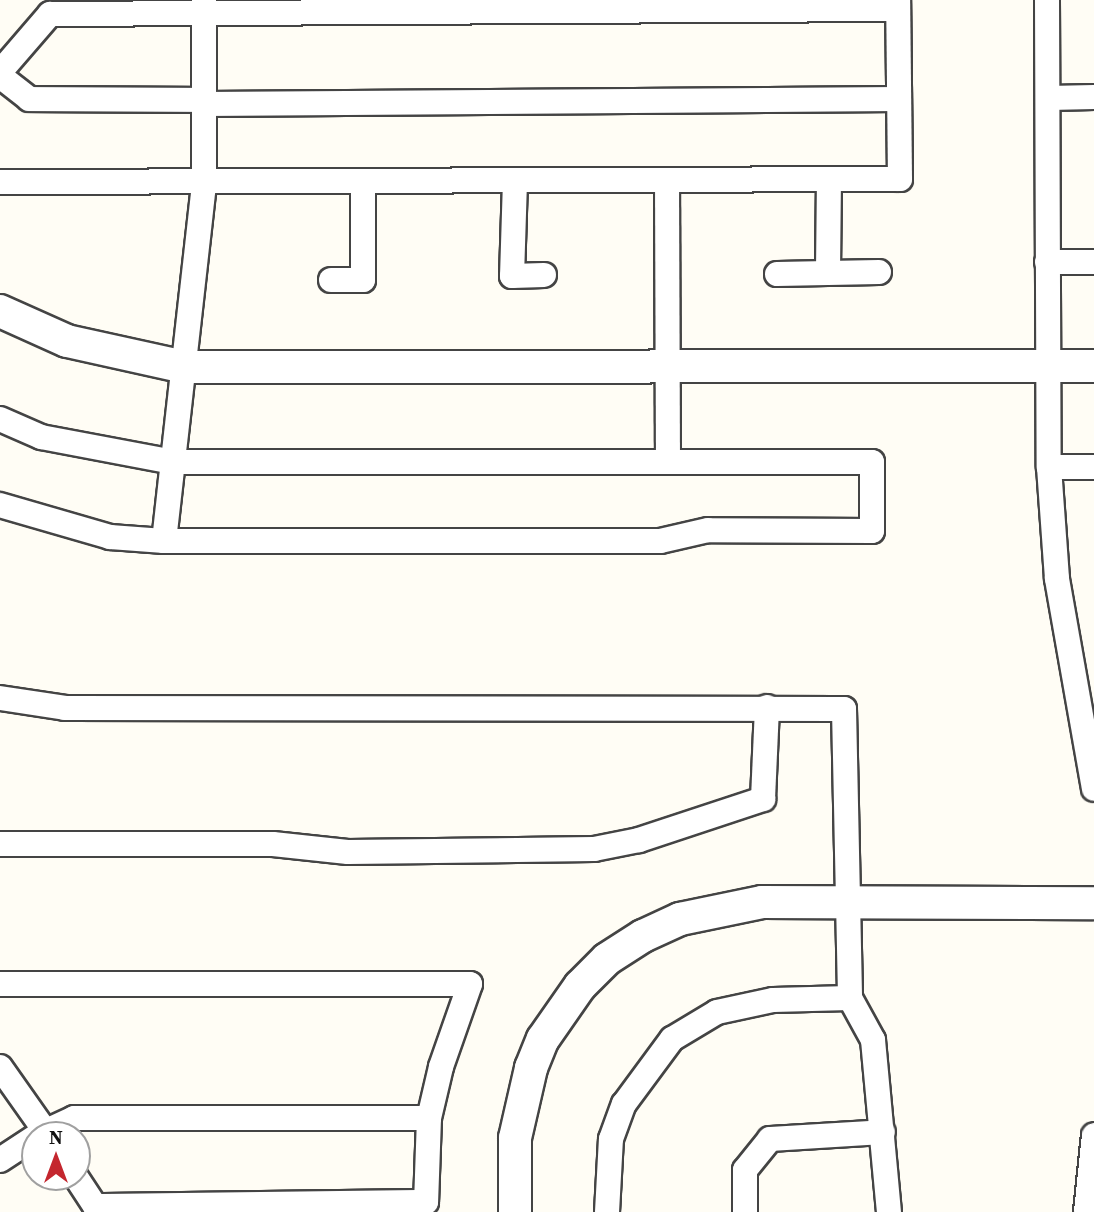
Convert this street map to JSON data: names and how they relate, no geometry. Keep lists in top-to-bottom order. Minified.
{"north":"top"}
